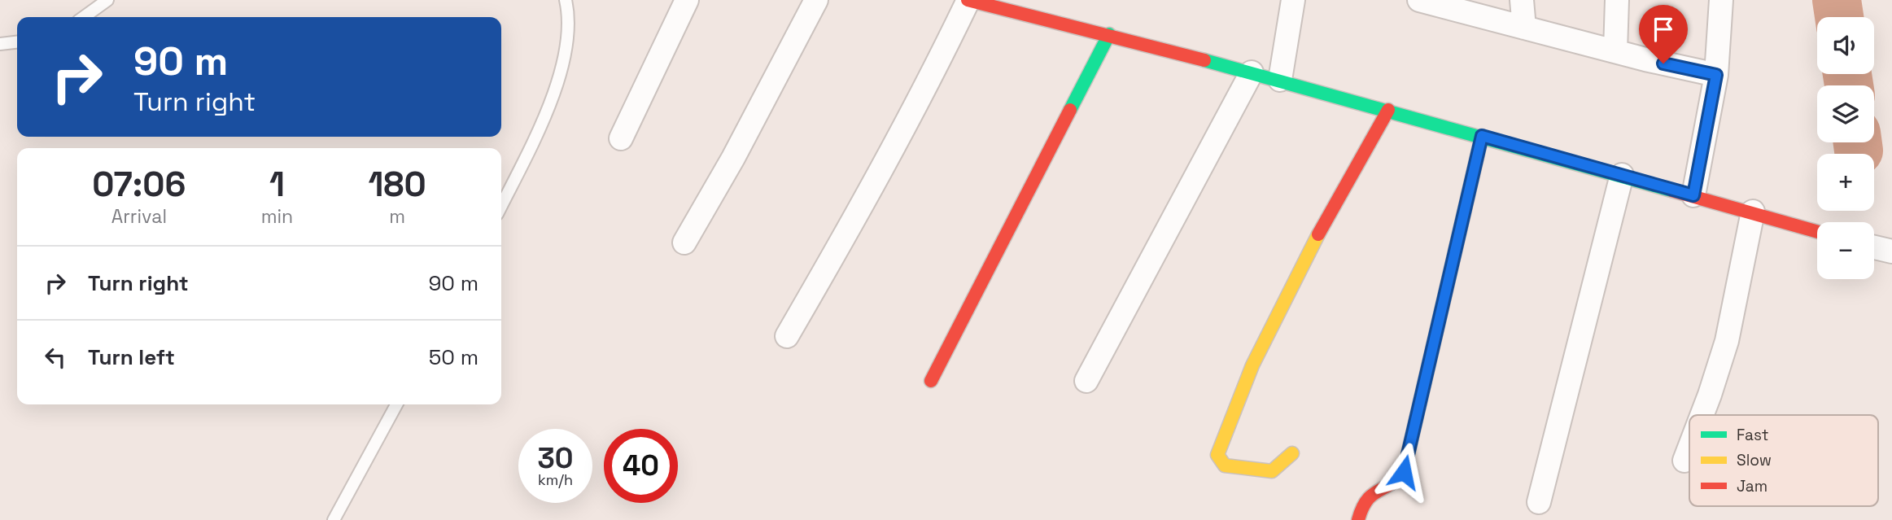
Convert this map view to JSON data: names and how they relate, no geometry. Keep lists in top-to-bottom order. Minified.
{"legend":["Fast","Slow","Jam"],"page":{"map_buttons":["+","−"],"turn":["90 m","Turn right"],"eta":["07:06","Arrival","1","min","180","m"],"list":[{"name":"Turn right","value":"90 m"},{"name":"Turn left","value":"50 m"}],"speed":"30 km/h","limit":"40"}}
